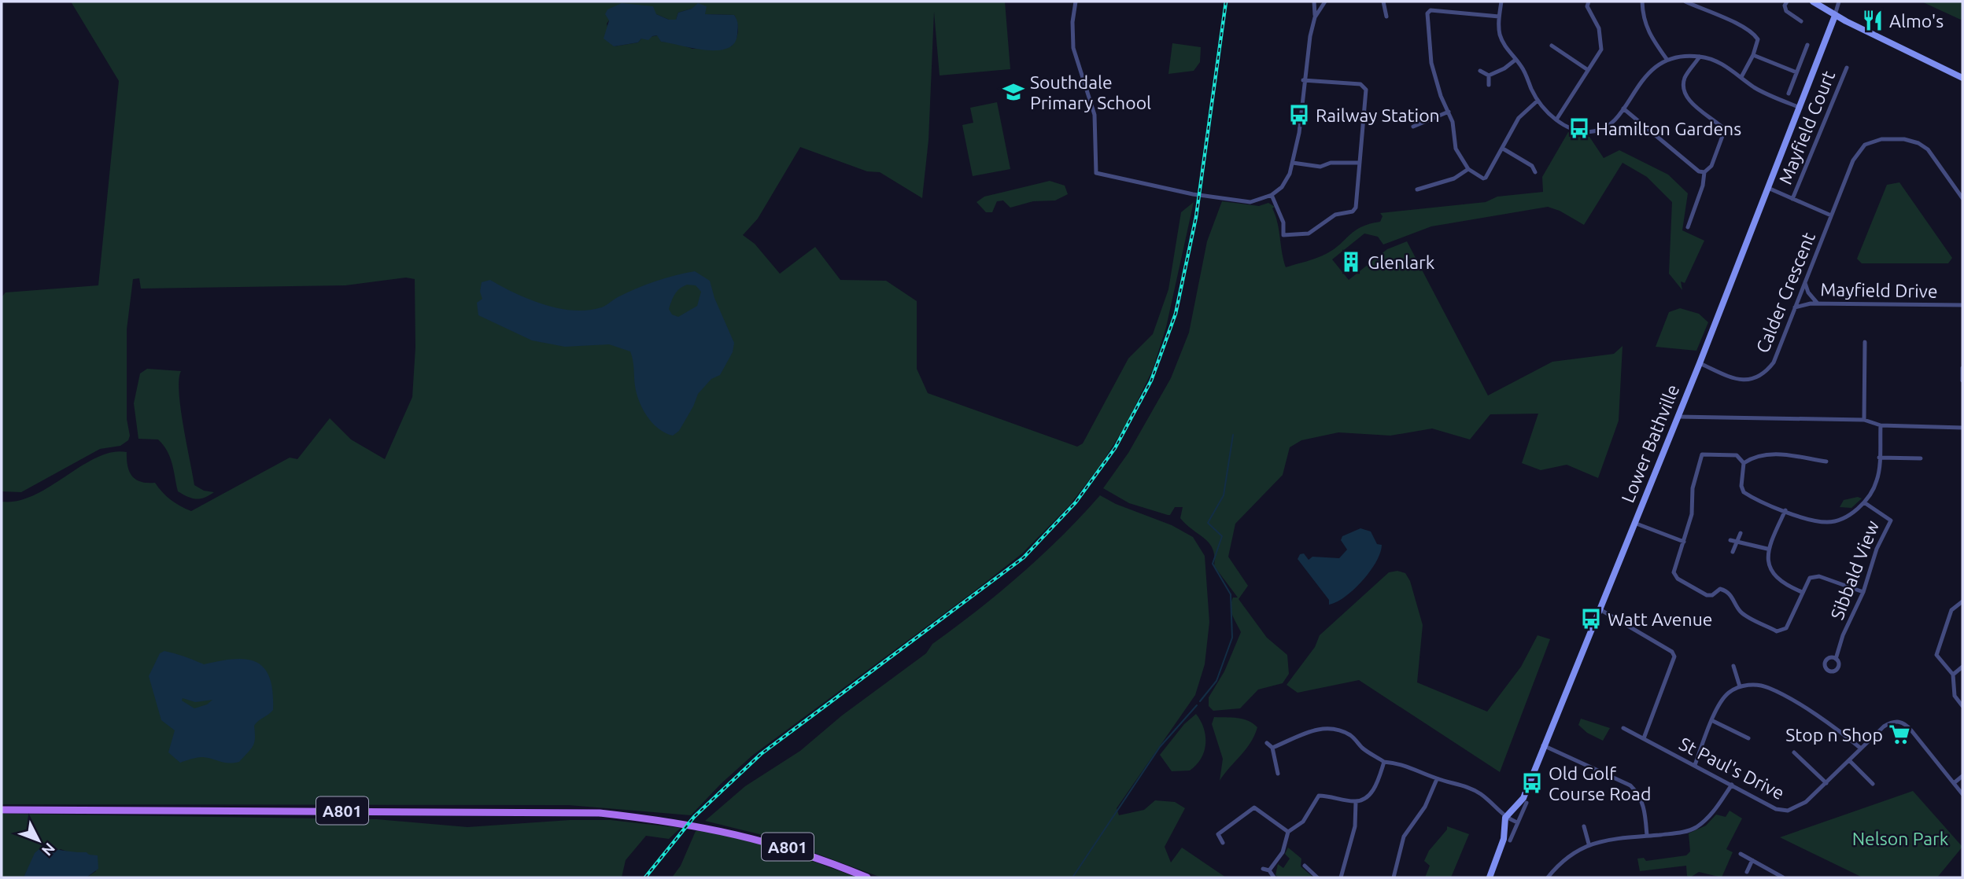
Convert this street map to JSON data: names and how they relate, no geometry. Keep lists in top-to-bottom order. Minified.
{"streets":{"main road":["Lower Bathville","A801"],"street":["Mayfield Court","Mayfield Drive","Calder Crescent","Sibbald View","St Paul's Drive"]},"crossings":[["Mayfield Drive","Calder Crescent"],["Calder Crescent","Lower Bathville"]],"parks":["Nelson Park"],"places":{"restaurant":["Almo's"],"school or university":["Southdale Primary School"],"bus stop":["Railway Station","Hamilton Gardens","Watt Avenue","Old Golf Course Road"],"building":["Glenlark"],"supermarket":["Stop n Shop"]},"north":"bottom right"}
